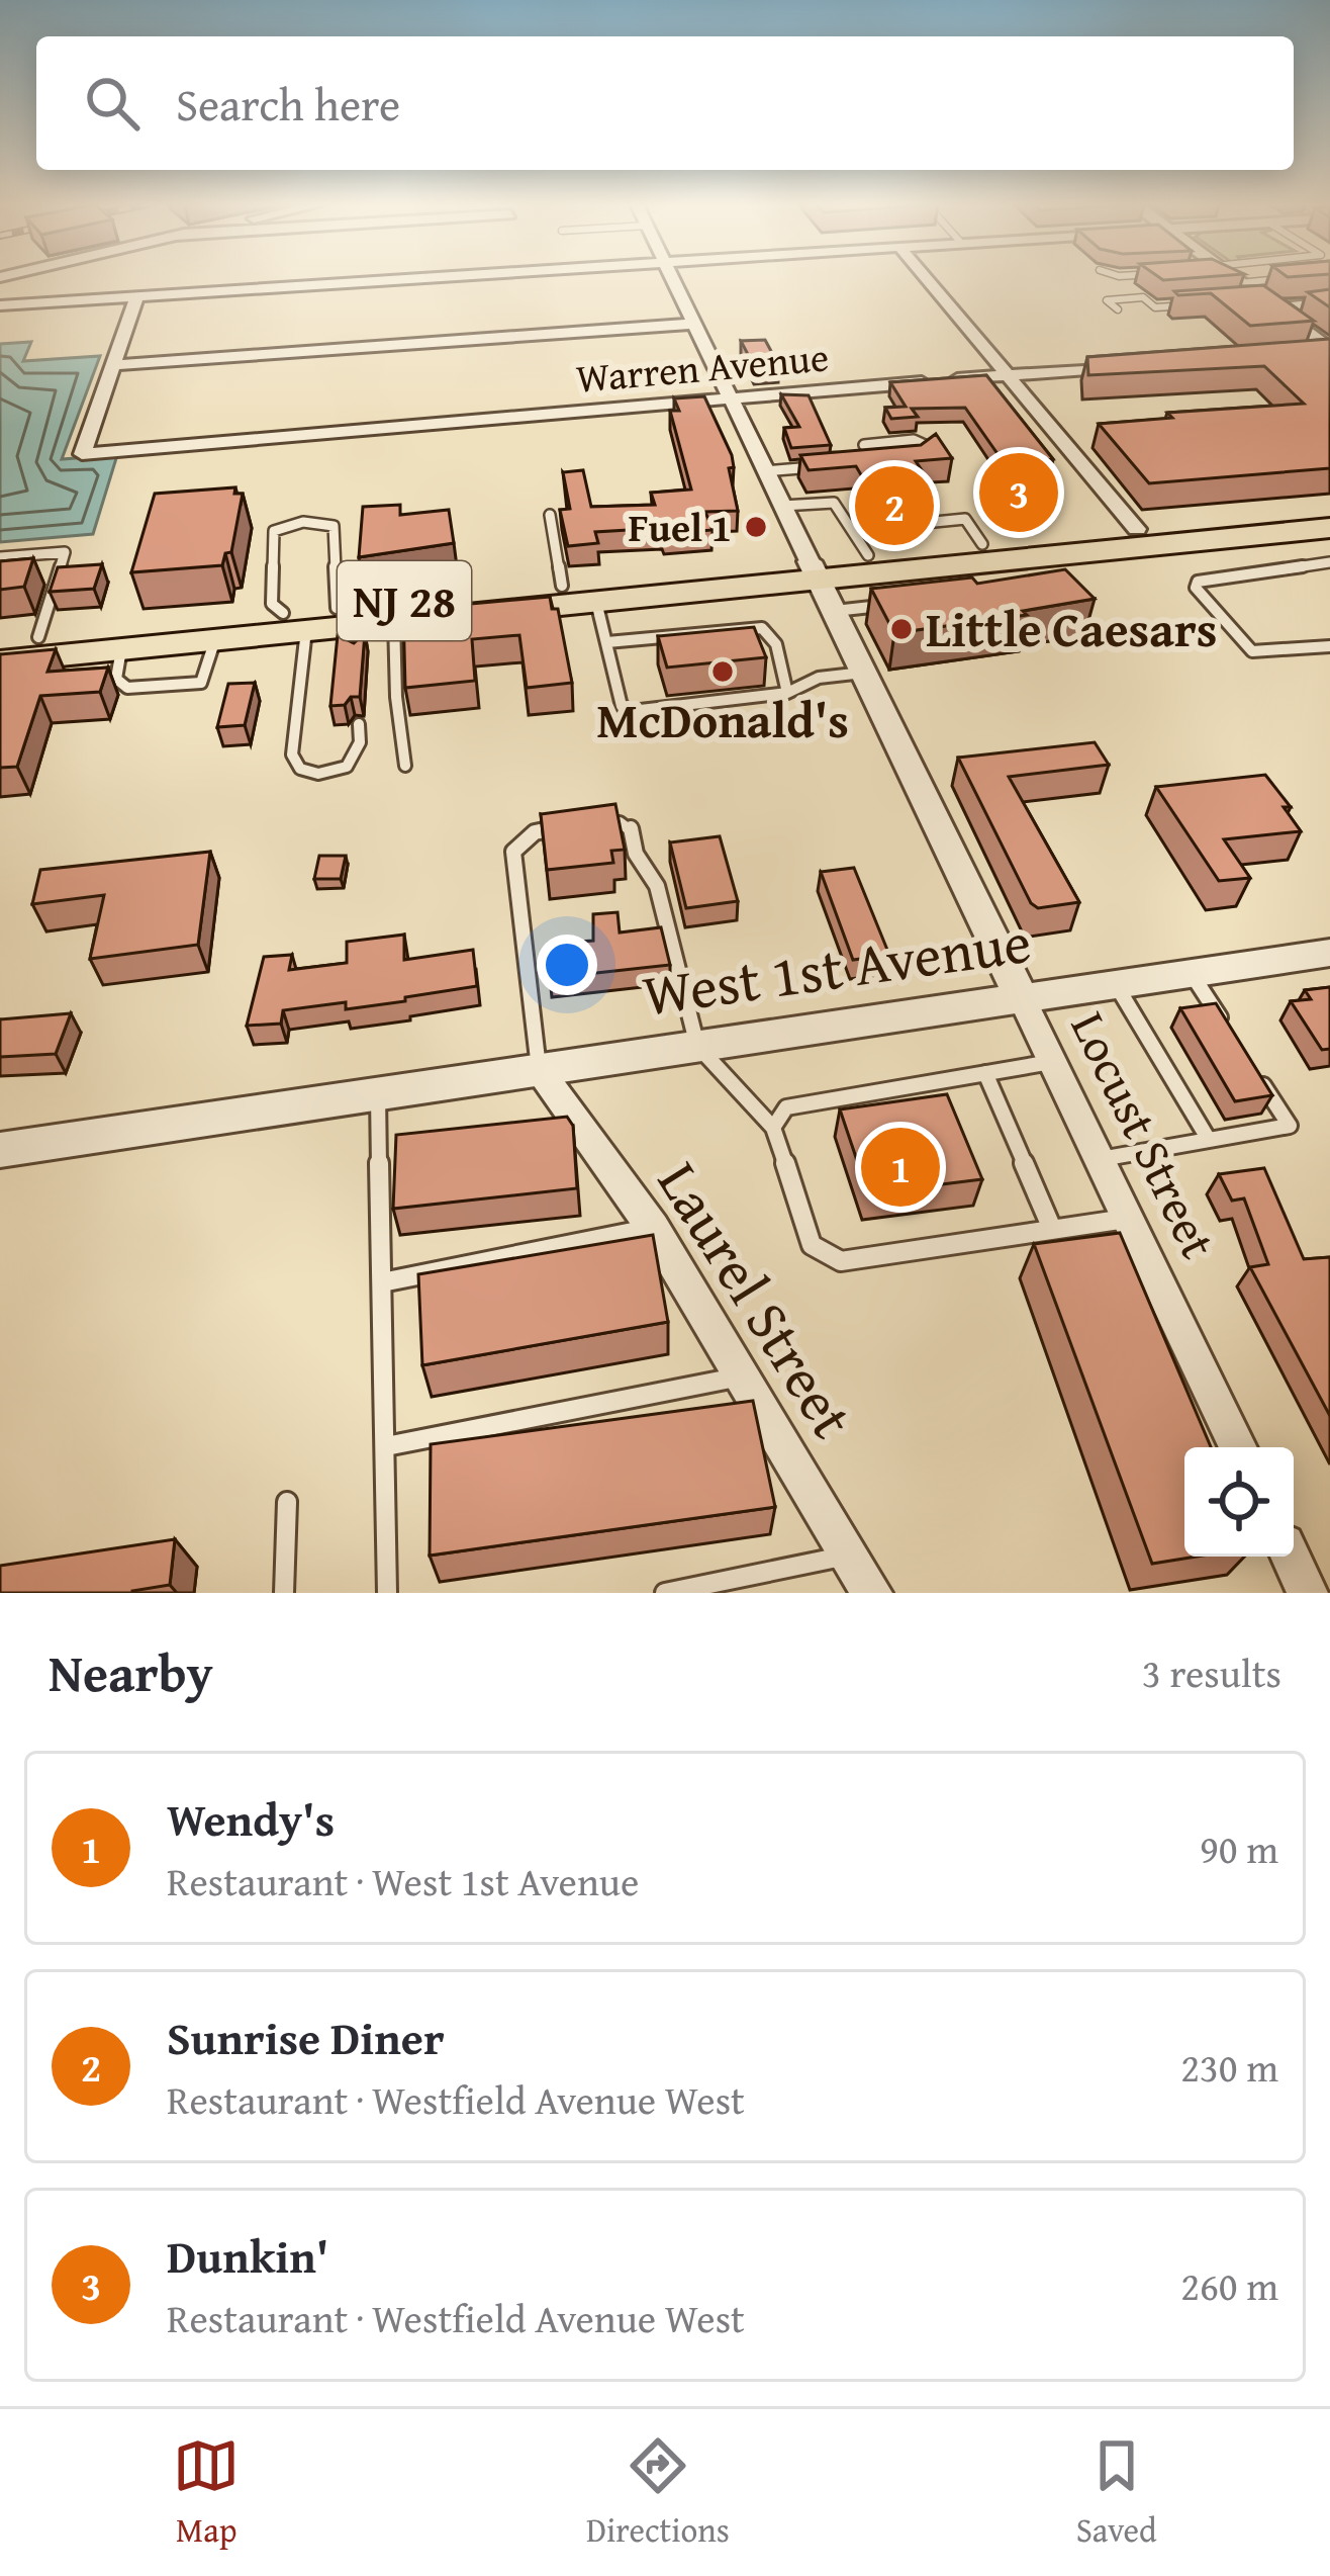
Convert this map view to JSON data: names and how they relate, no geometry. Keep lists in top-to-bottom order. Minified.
{"streets":{"main road":["NJ 28"],"street":["Warren Avenue","West 1st Avenue","Locust Street","Laurel Street"]},"crossings":[["Warren Avenue","Locust Street"],["NJ 28","Locust Street"],["West 1st Avenue","Locust Street"],["West 1st Avenue","Laurel Street"]],"places":["Fuel 1","Little Caesars","McDonald's"],"page":{"search":"Search here","pins":["3","2","1"],"heading":["Nearby","3 results"],"list":[{"mark":"1","name":"Wendy's","note":"Restaurant · West 1st Avenue","value":"90 m"},{"mark":"2","name":"Sunrise Diner","note":"Restaurant · Westfield Avenue West","value":"230 m"},{"mark":"3","name":"Dunkin'","note":"Restaurant · Westfield Avenue West","value":"260 m"}],"nav":["Map","Directions","Saved"]}}
